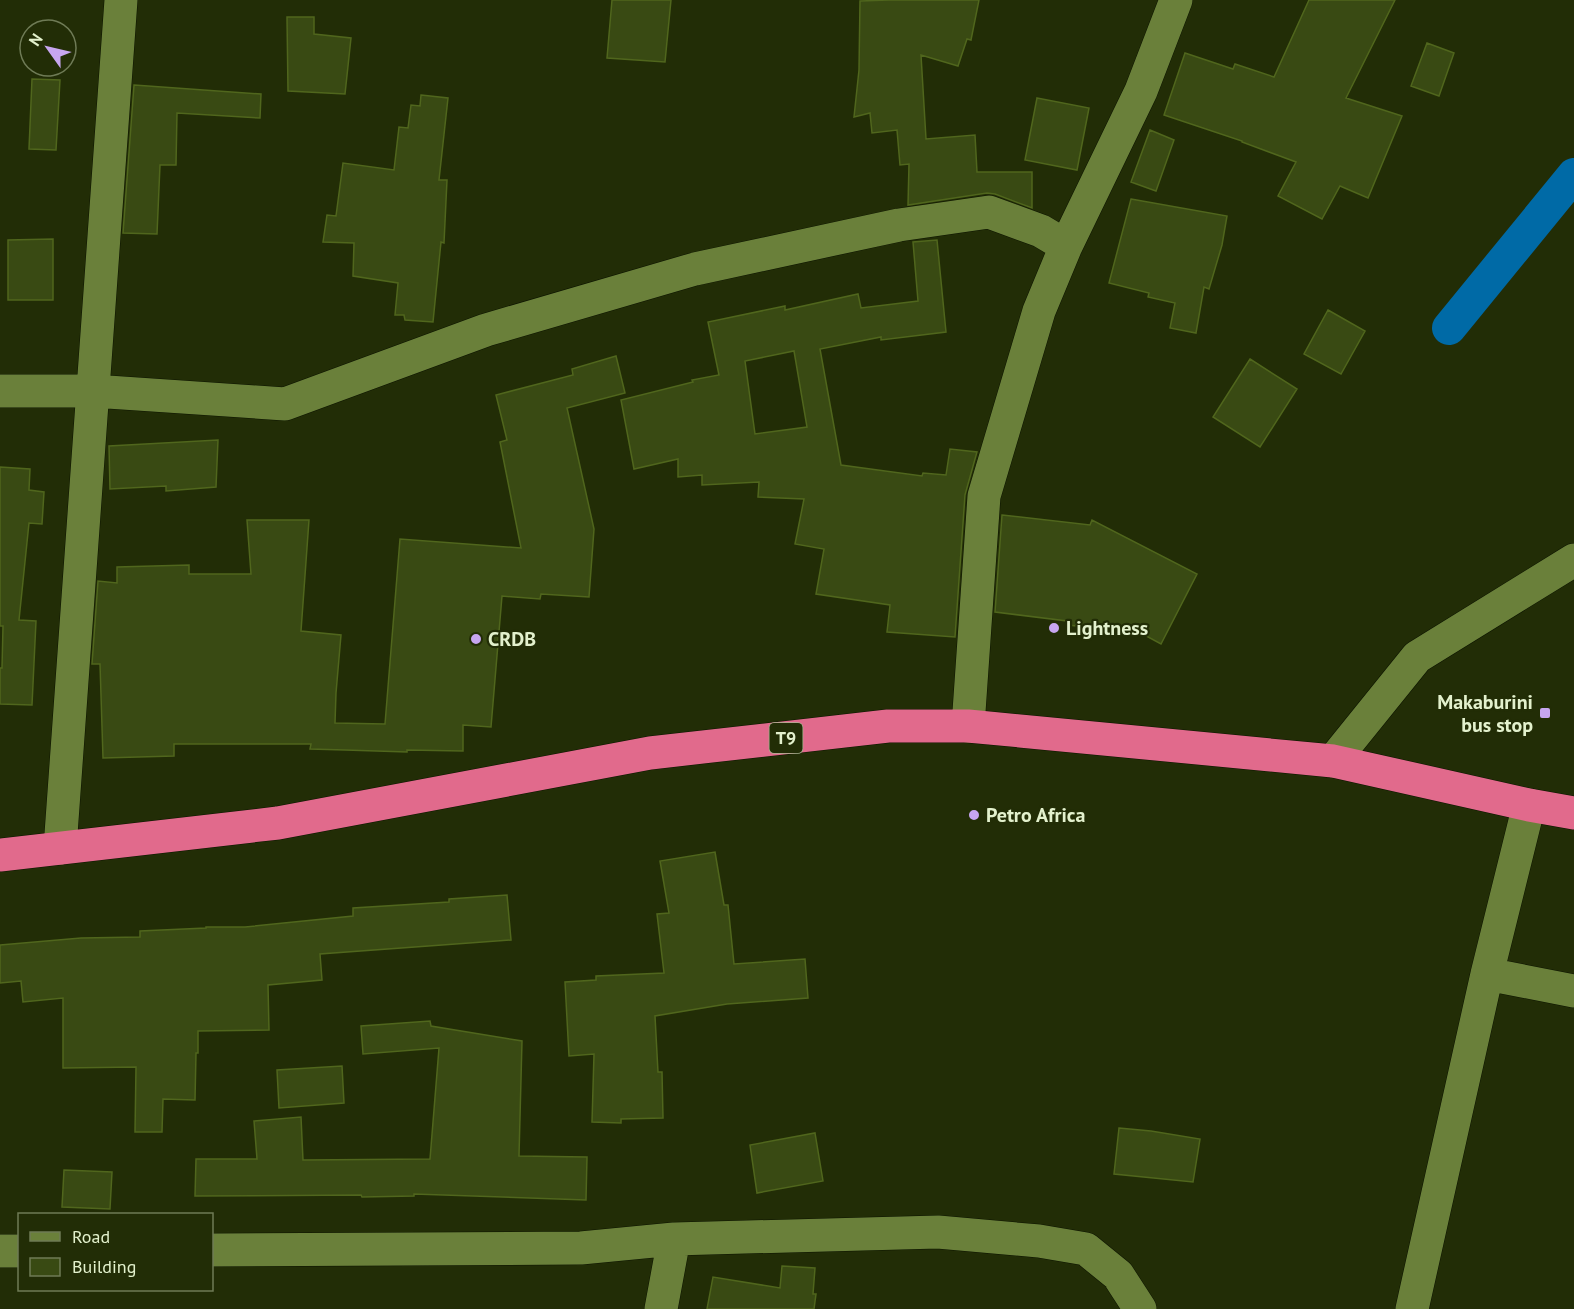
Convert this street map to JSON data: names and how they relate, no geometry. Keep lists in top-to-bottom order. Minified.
{"streets":{"highway":["T9"]},"places":{"other":["Lightness","CRDB","Petro Africa"],"transit":["Makaburini bus stop"]},"legend":["Road","Building"],"north":"top left"}
